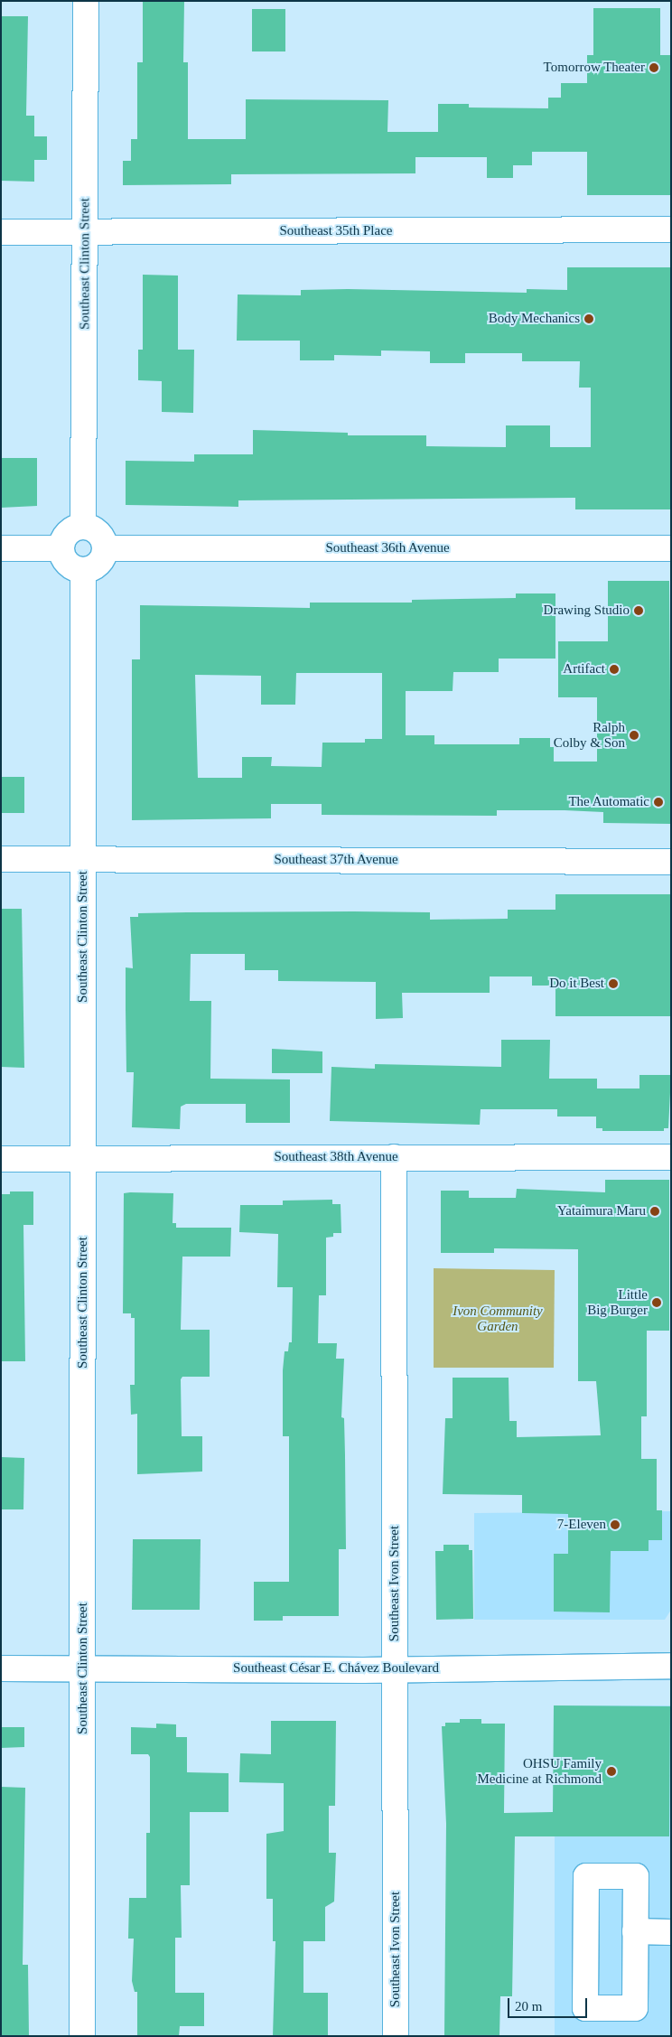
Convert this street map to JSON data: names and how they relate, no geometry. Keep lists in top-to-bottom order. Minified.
{"streets":{"street":["Southeast 35th Place","Southeast Clinton Street","Southeast 36th Avenue","Southeast 37th Avenue","Southeast 38th Avenue","Southeast Ivon Street","Southeast César E. Chávez Boulevard"]},"crossings":[["Southeast 35th Place","Southeast Clinton Street"],["Southeast Clinton Street","Southeast 36th Avenue"],["Southeast Clinton Street","Southeast 37th Avenue"],["Southeast Clinton Street","Southeast 38th Avenue"],["Southeast Clinton Street","Southeast César E. Chávez Boulevard"],["Southeast 38th Avenue","Southeast Ivon Street"],["Southeast Ivon Street","Southeast César E. Chávez Boulevard"]],"parks":["Ivon Community Garden"],"places":["Tomorrow Theater","Body Mechanics","Drawing Studio","Artifact","Ralph Colby & Son","The Automatic","Do it Best","Yataimura Maru","Little Big Burger","7-Eleven","OHSU Family Medicine at Richmond"],"scale_bar":"20 m"}
